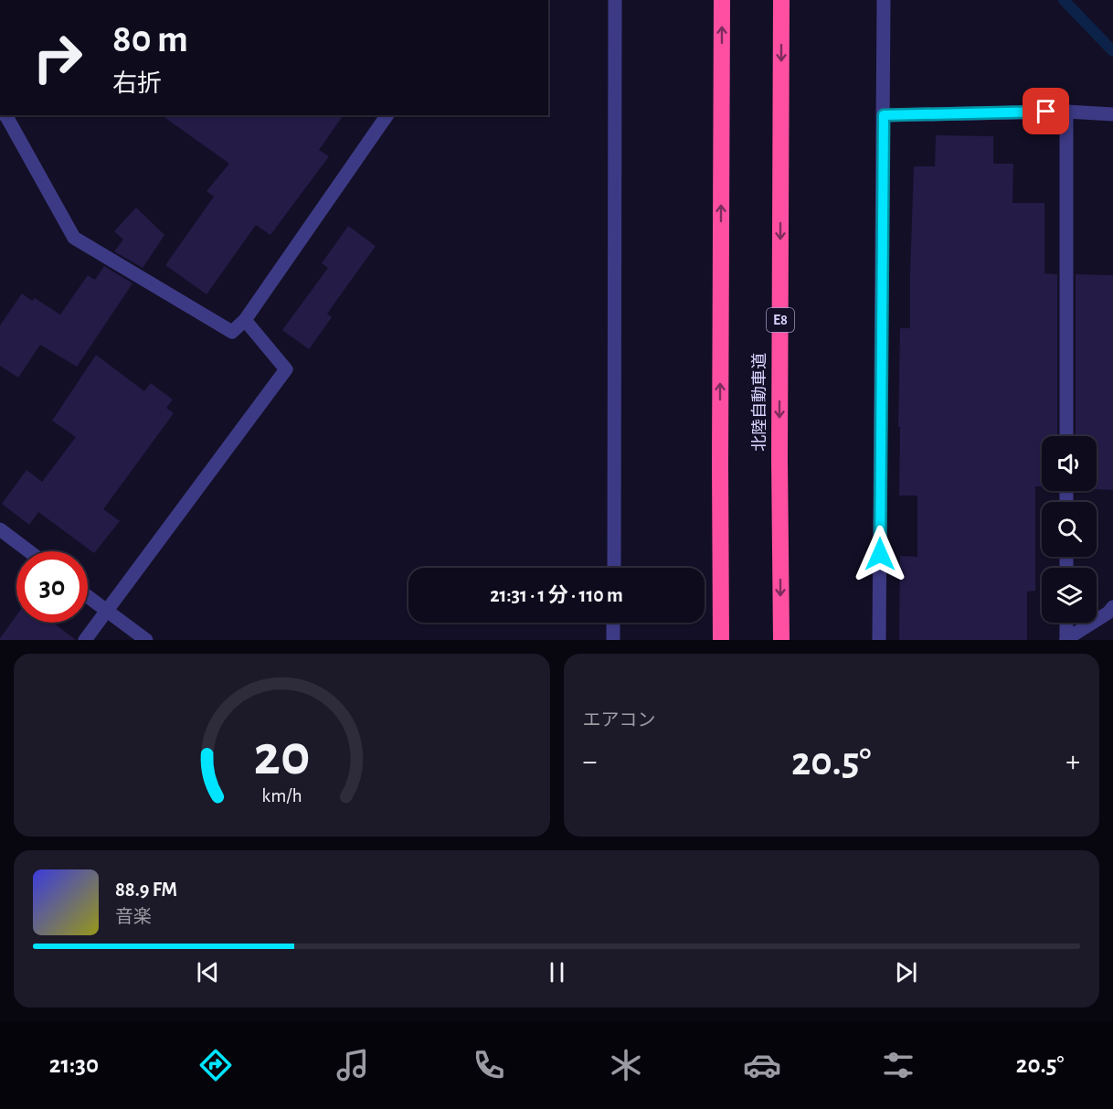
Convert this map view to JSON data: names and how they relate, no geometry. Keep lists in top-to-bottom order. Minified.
{"streets":{"highway":["E8","北陸自動車道"]},"page":{"turn":["80 m","右折"],"limit":"30","trip":"21:31 · 1 分 · 110 m","tile":"エアコン","heat":["−","20.5°","+"],"song":["88.9 FM","音楽"],"tabs":["21:30","20.5°"],"gauge":["20","km/h"]}}
